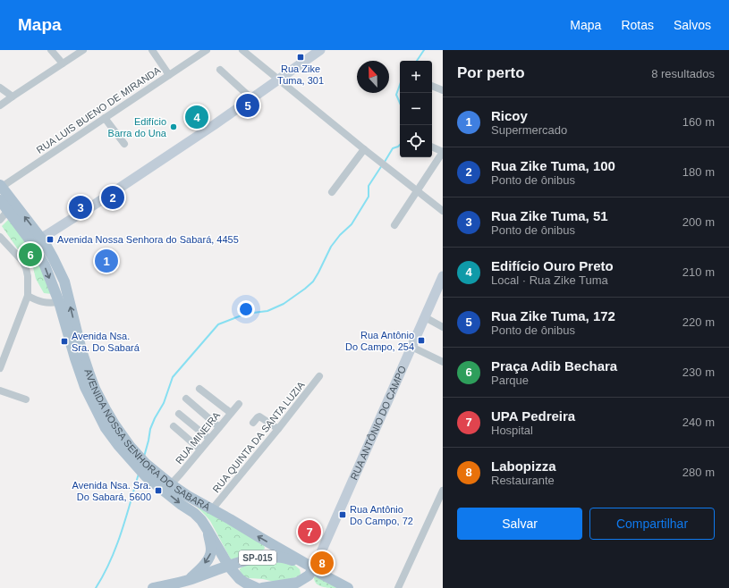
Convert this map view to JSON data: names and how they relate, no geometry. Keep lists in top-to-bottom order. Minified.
{"streets":{"main road":["AVENIDA NOSSA SENHORA DO SABARÁ","SP-015"],"street":["RUA LUIS BUENO DE MIRANDA","RUA ANTÔNIO DO CAMPO","RUA QUINTA DA SANTA LUZIA","RUA MINEIRA"]},"crossings":[["RUA LUIS BUENO DE MIRANDA","AVENIDA NOSSA SENHORA DO SABARÁ"],["RUA ANTÔNIO DO CAMPO","AVENIDA NOSSA SENHORA DO SABARÁ"],["RUA ANTÔNIO DO CAMPO","SP-015"],["AVENIDA NOSSA SENHORA DO SABARÁ","RUA QUINTA DA SANTA LUZIA"],["AVENIDA NOSSA SENHORA DO SABARÁ","RUA MINEIRA"],["AVENIDA NOSSA SENHORA DO SABARÁ","SP-015"]],"places":{"transit":["Rua Zike Tuma, 301","Avenida Nossa Senhora do Sabará, 4455","Rua Antônio Do Campo, 254","Avenida Nsa. Sra. Do Sabará","Avenida Nsa. Sra. Do Sabará, 5600","Rua Antônio Do Campo, 72"],"other":["Edifício Barra do Una"]},"north":"top","page":{"header":"Mapa","nav":["Mapa","Rotas","Salvos"],"heading":["Por perto","8 resultados"],"map_buttons":["+","−"],"pins":["5","4","2","3","6","1","7","8"],"list":[{"mark":"1","name":"Ricoy","note":"Supermercado","value":"160 m"},{"mark":"2","name":"Rua Zike Tuma, 100","note":"Ponto de ônibus","value":"180 m"},{"mark":"3","name":"Rua Zike Tuma, 51","note":"Ponto de ônibus","value":"200 m"},{"mark":"4","name":"Edifício Ouro Preto","note":"Local · Rua Zike Tuma","value":"210 m"},{"mark":"5","name":"Rua Zike Tuma, 172","note":"Ponto de ônibus","value":"220 m"},{"mark":"6","name":"Praça Adib Bechara","note":"Parque","value":"230 m"},{"mark":"7","name":"UPA Pedreira","note":"Hospital","value":"240 m"},{"mark":"8","name":"Labopizza","note":"Restaurante","value":"280 m"}],"buttons":["Salvar","Compartilhar"]}}
